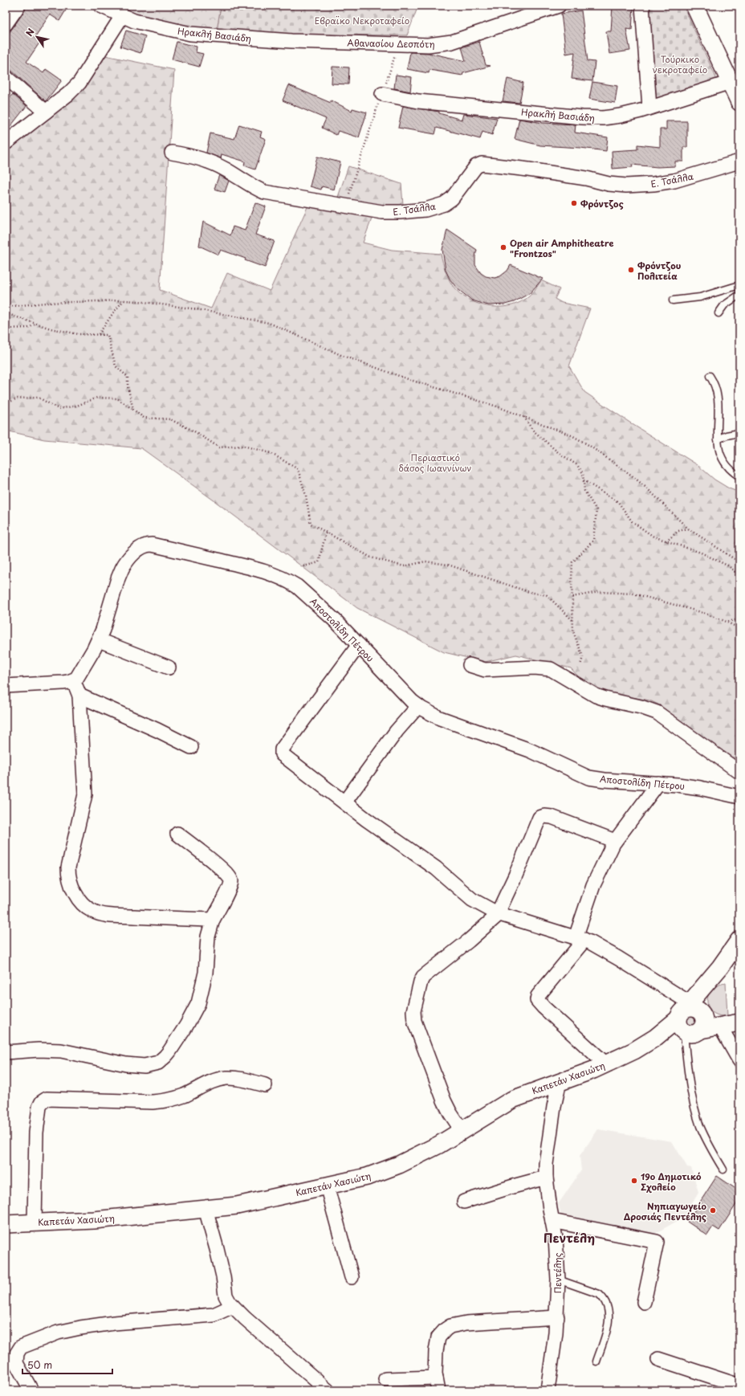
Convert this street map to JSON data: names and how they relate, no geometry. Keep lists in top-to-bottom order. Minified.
{"streets":{"street":["Ηρακλή Βασιάδη","Αθανασίου Δεσπότη","Ε. Τσάλλα","Αποστολίδη Πέτρου","Καπετάν Χασιώτη","Πεντέλης"]},"crossings":[["Ηρακλή Βασιάδη","Αθανασίου Δεσπότη"],["Καπετάν Χασιώτη","Πεντέλης"]],"districts":["Πεντέλη"],"parks":["Εβραϊκο Νεκροταφείο","Τούρκικο νεκροταφείο","Περιαστικό δάσος Ιωαννίνων"],"places":["Φρόντζος","Open air Amphitheatre \"Frontzos\"","Φρόντζου Πολιτεία","19ο Δημοτικό Σχολείο","Νηπιαγωγείο Δροσιάς Πεντέλης"],"scale_bar":"50 m","north":"top left"}
